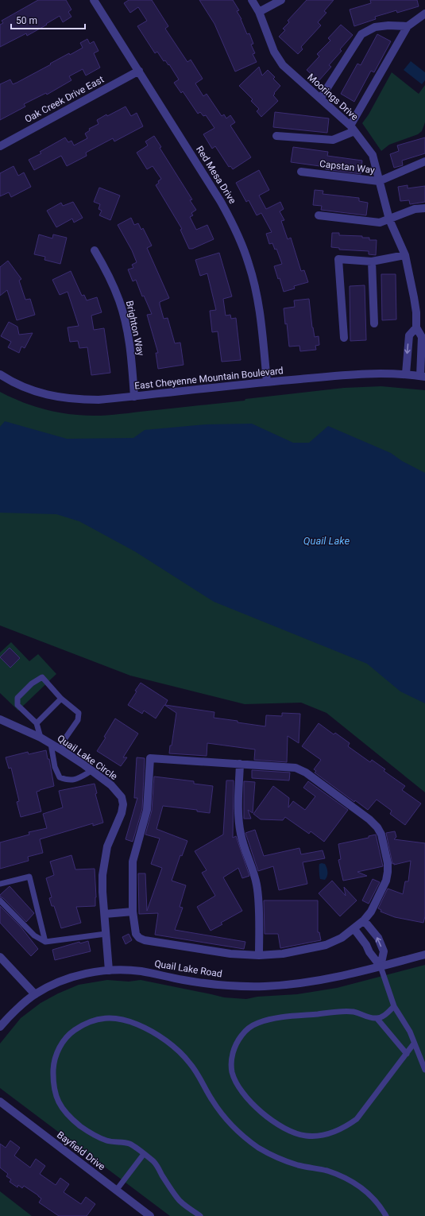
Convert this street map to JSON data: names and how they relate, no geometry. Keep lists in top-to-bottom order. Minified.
{"streets":{"street":["Moorings Drive","Oak Creek Drive East","Capstan Way","Red Mesa Drive","Brighton Way","East Cheyenne Mountain Boulevard","Quail Lake Circle","Quail Lake Road","Bayfield Drive"]},"crossings":[["Moorings Drive","Capstan Way"],["Moorings Drive","East Cheyenne Mountain Boulevard"],["Oak Creek Drive East","Red Mesa Drive"],["Red Mesa Drive","East Cheyenne Mountain Boulevard"],["Brighton Way","East Cheyenne Mountain Boulevard"],["Quail Lake Circle","Quail Lake Road"]],"water":["Quail Lake"],"scale_bar":"50 m"}
